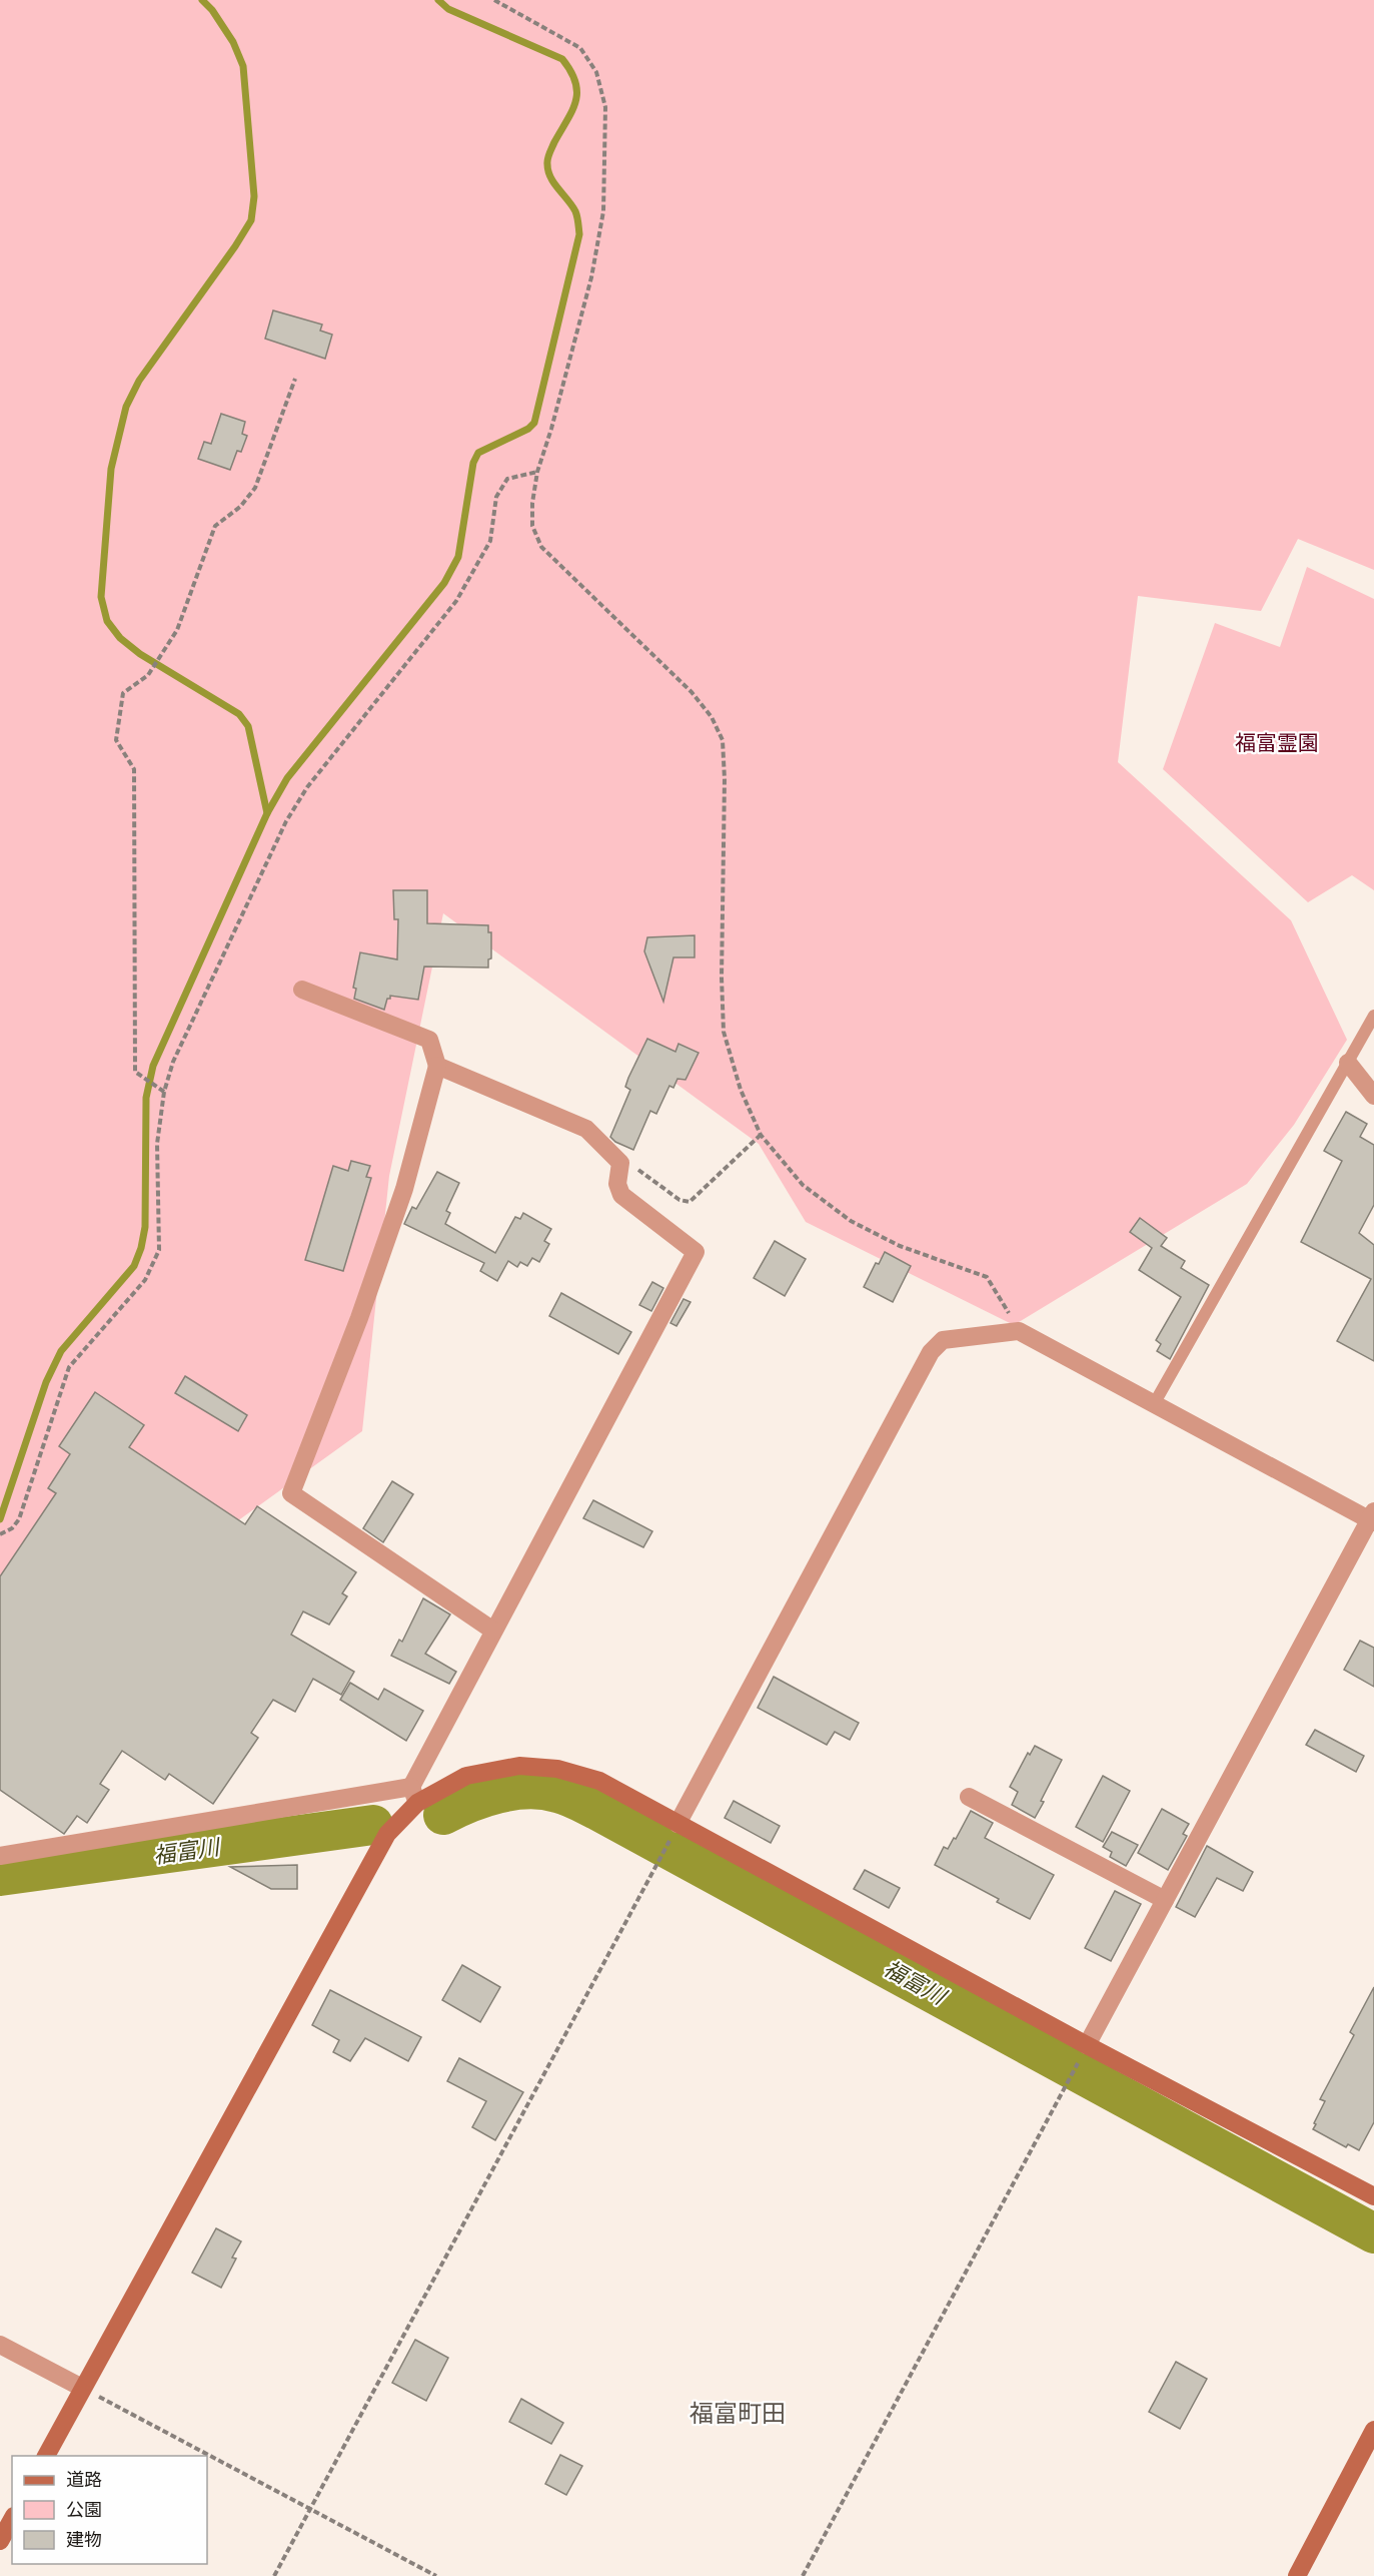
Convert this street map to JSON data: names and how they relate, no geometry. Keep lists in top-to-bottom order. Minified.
{"districts":["福富町田"],"water":["福富川"],"parks":["福富霊園"],"legend":["道路","公園","建物"]}
